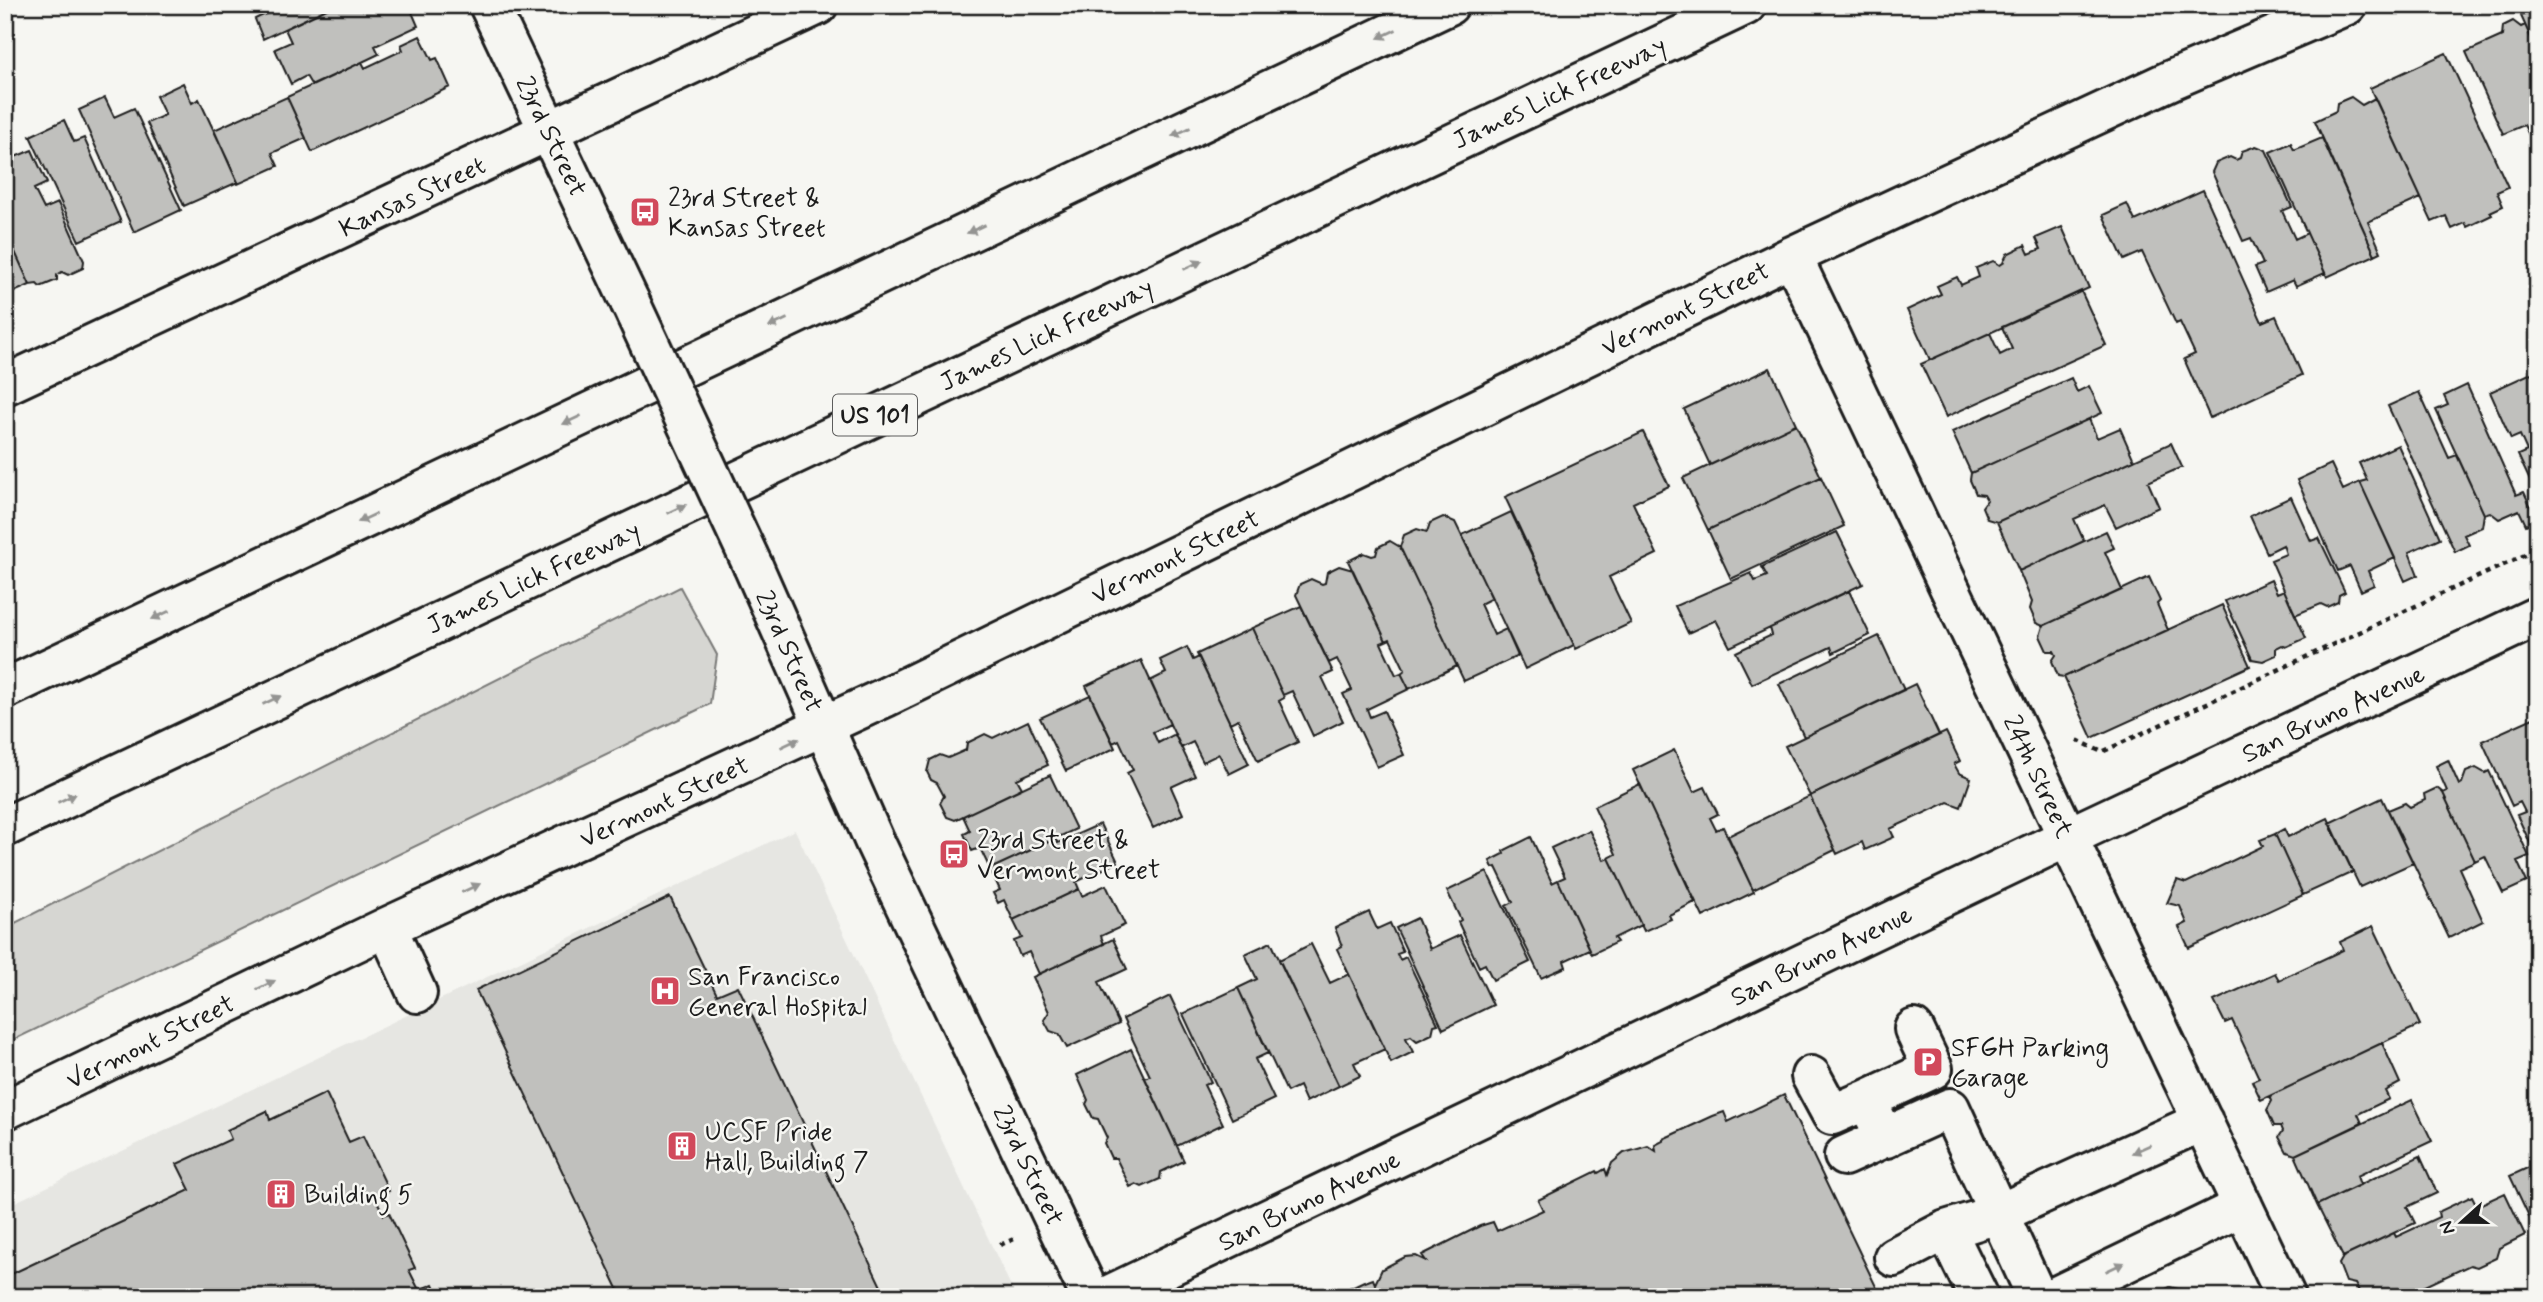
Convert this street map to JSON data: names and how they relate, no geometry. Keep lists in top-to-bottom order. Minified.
{"streets":{"main road":["James Lick Freeway","23rd Street","Kansas Street","Vermont Street","US 101","San Bruno Avenue","24th Street"]},"crossings":[["23rd Street","Kansas Street"],["23rd Street","Vermont Street"],["Vermont Street","24th Street"],["San Bruno Avenue","24th Street"]],"places":{"bus stop":["23rd Street & Kansas Street","23rd Street & Vermont Street"],"hospital":["San Francisco General Hospital"],"parking":["SFGH Parking Garage"],"building":["UCSF Pride Hall, Building 7","Building 5"]},"north":"left"}
